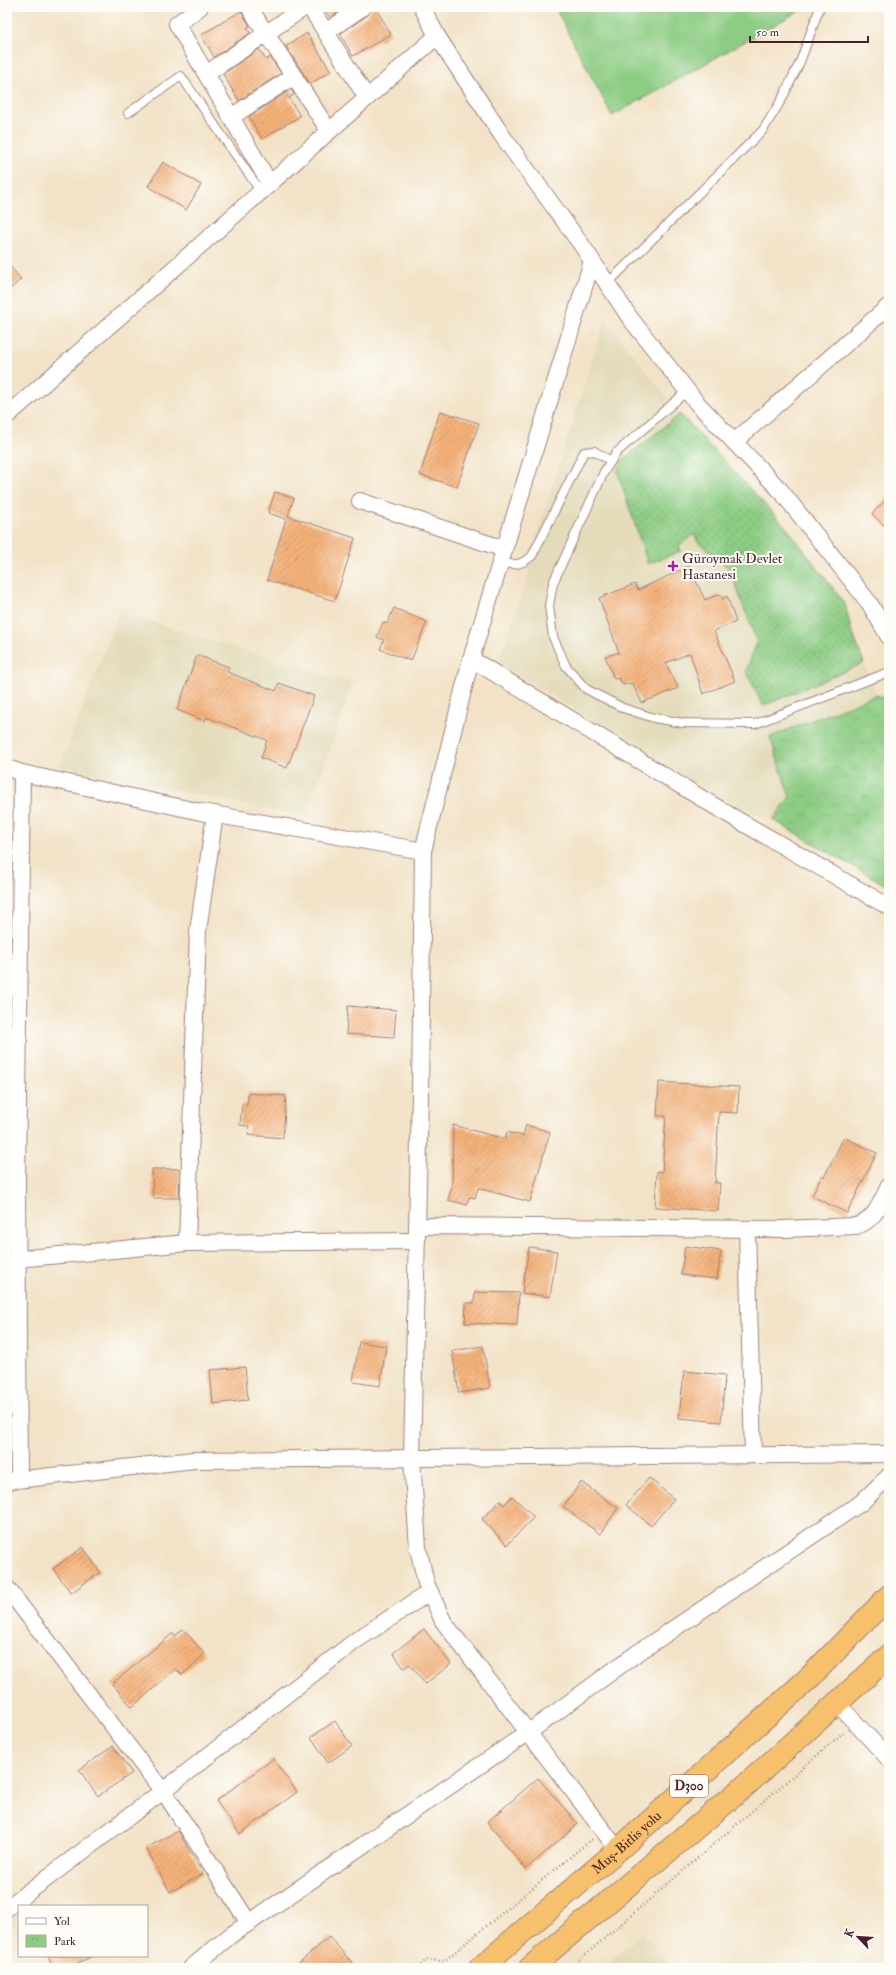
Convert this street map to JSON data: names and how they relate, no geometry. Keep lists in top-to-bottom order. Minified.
{"streets":{"highway":["D300","Muş-Bitlis yolu"]},"places":{"health":["Güroymak Devlet Hastanesi"]},"legend":["Yol","Park"],"scale_bar":"50 m","north":"top left"}
